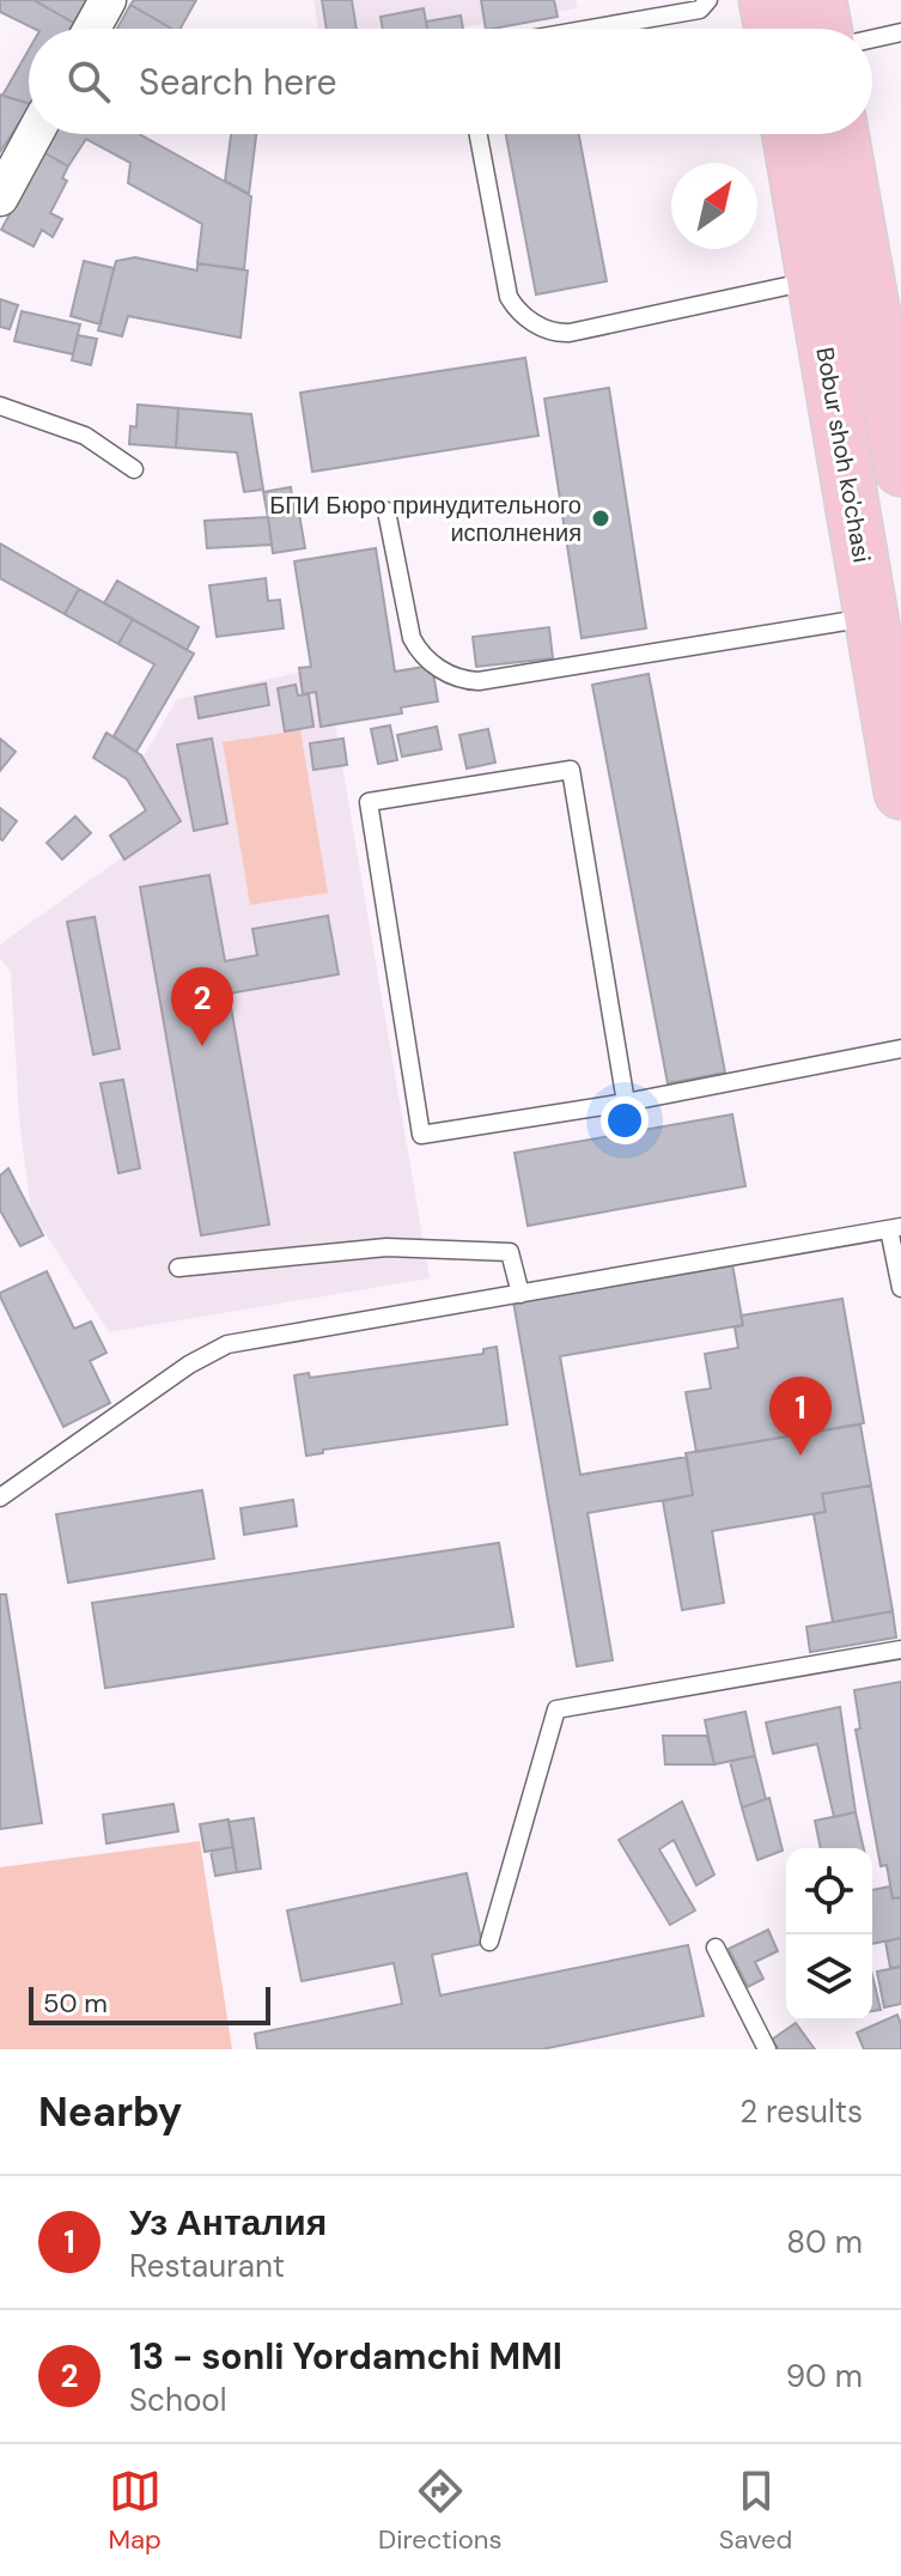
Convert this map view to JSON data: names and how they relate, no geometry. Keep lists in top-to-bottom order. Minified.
{"streets":{"main road":["Bobur shoh ko'chasi"]},"places":["БПИ Бюро принудительного исполнения"],"scale_bar":"50 m","north":"top right","page":{"search":"Search here","pins":["2","1"],"scale":"50 m","heading":["Nearby","2 results"],"list":[{"mark":"1","name":"Уз Анталия","note":"Restaurant","value":"80 m"},{"mark":"2","name":"13 - sonli Yordamchi MMI","note":"School","value":"90 m"}],"nav":["Map","Directions","Saved"]}}
